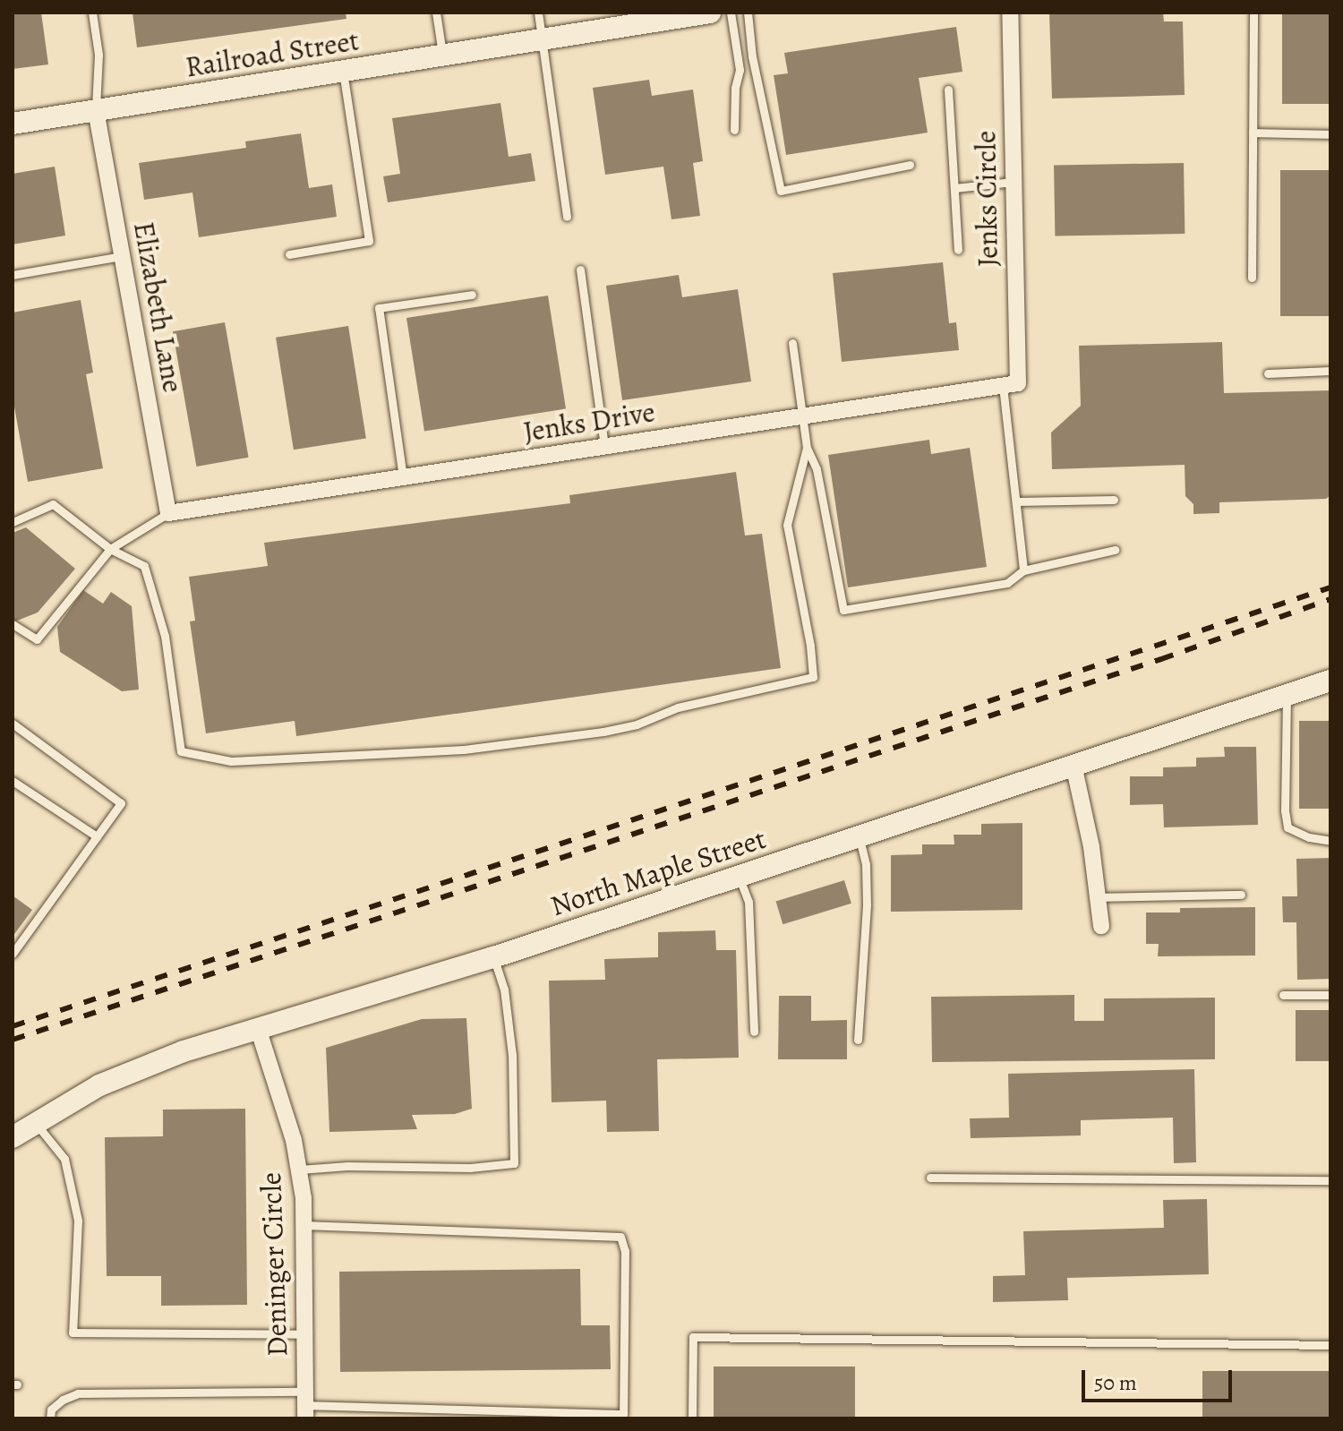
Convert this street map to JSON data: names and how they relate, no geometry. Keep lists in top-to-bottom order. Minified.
{"streets":{"main road":["Railroad Street","North Maple Street"],"street":["Jenks Circle","Elizabeth Lane","Jenks Drive","Deninger Circle"]},"crossings":[["Railroad Street","Elizabeth Lane"],["Jenks Circle","Jenks Drive"],["Elizabeth Lane","Jenks Drive"],["North Maple Street","Deninger Circle"]],"scale_bar":"50 m"}
